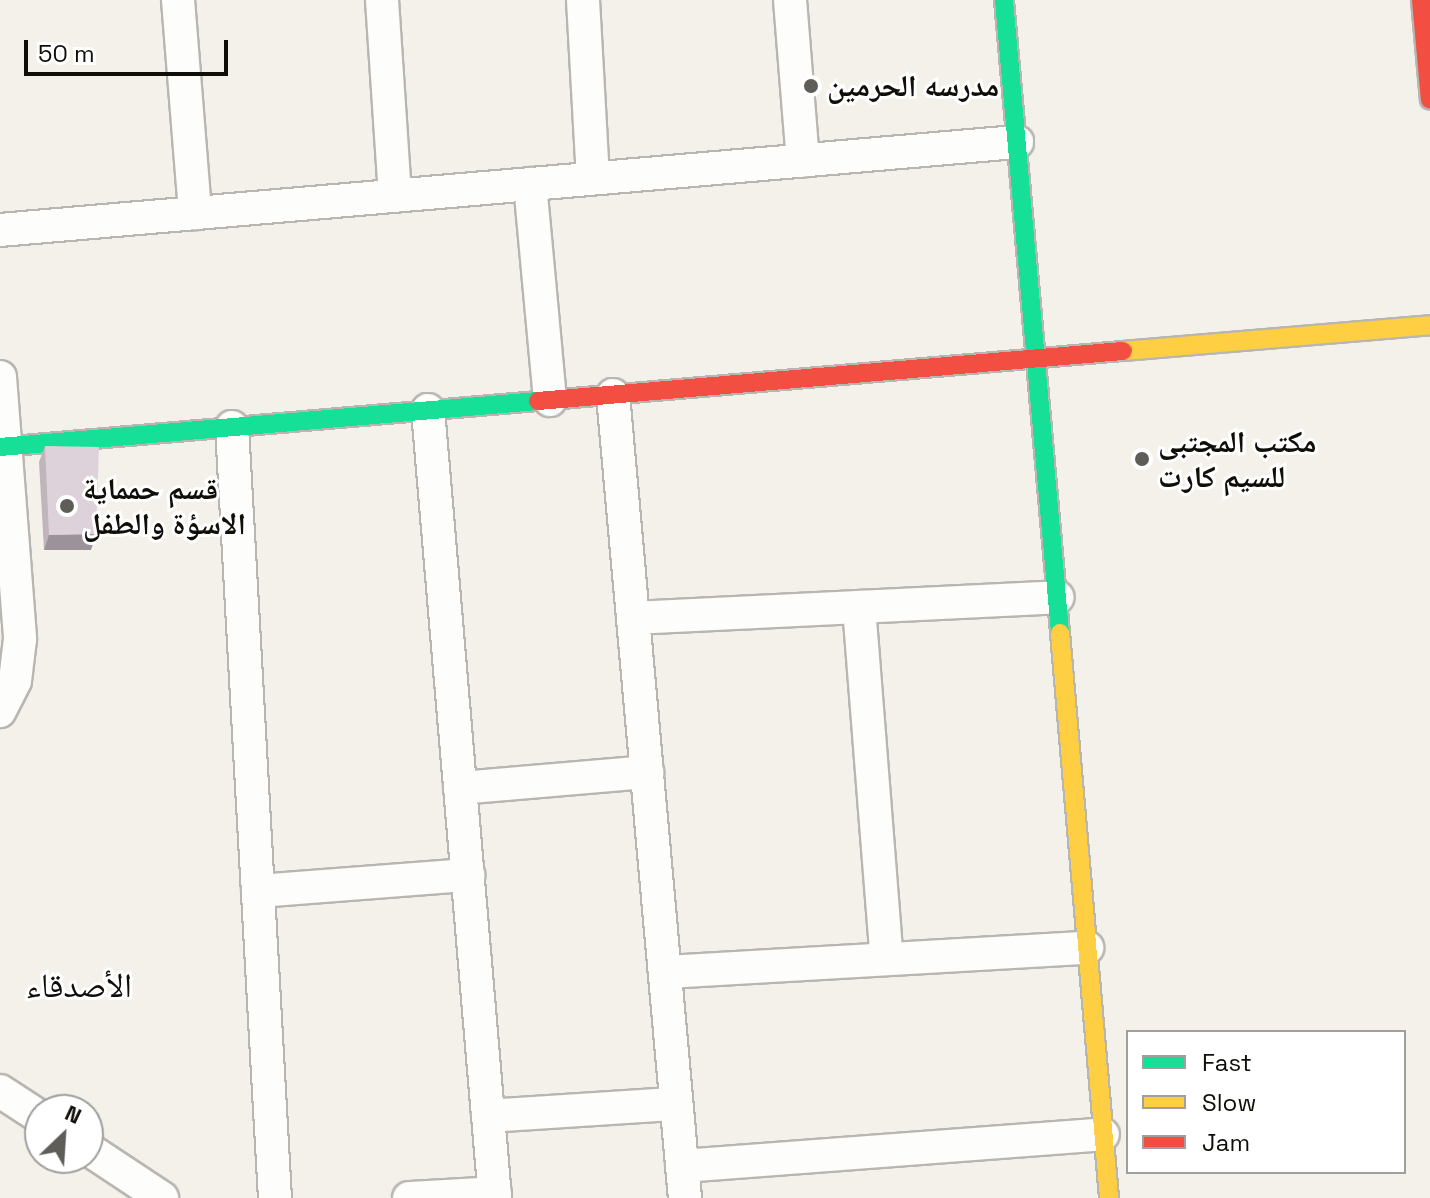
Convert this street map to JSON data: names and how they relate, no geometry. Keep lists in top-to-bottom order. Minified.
{"districts":["الأصدقاء"],"places":["مدرسه الحرمين","مكتب المجتبى للسيم كارت","قسم حمماية الاسؤة والطفل"],"legend":["Fast","Slow","Jam"],"scale_bar":"50 m","north":"top right"}
